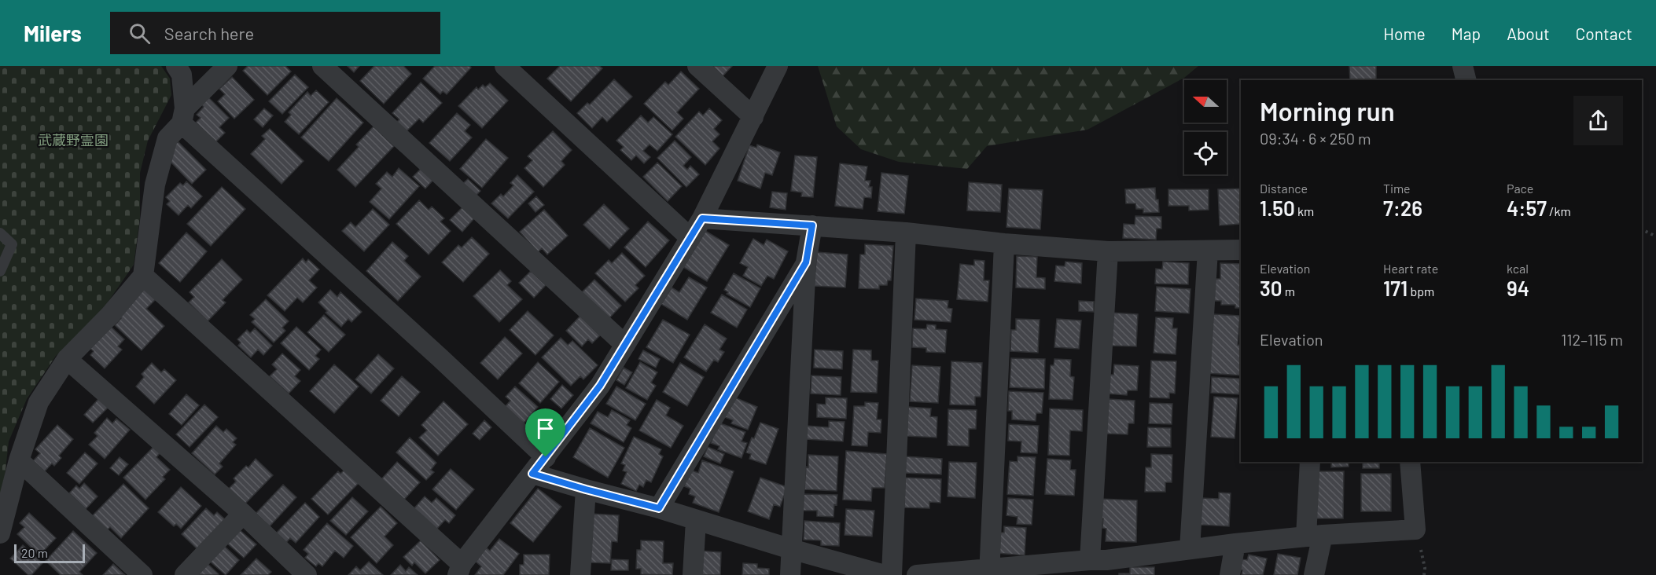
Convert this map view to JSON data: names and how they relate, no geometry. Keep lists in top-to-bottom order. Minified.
{"parks":["武蔵野霊園"],"scale_bar":"20 m","north":"left","page":{"header":"Milers","search":"Search here","nav":["Home","Map","About","Contact"],"heading":["Morning run","09:34 · 6 × 250 m"],"stats":[["Distance","1.50 km"],["Time","7:26"],["Pace","4:57 /km"],["Elevation","30 m"],["Heart rate","171 bpm"],["kcal","94"]],"chart":["Elevation","112–115 m"],"scale":"20 m"}}
